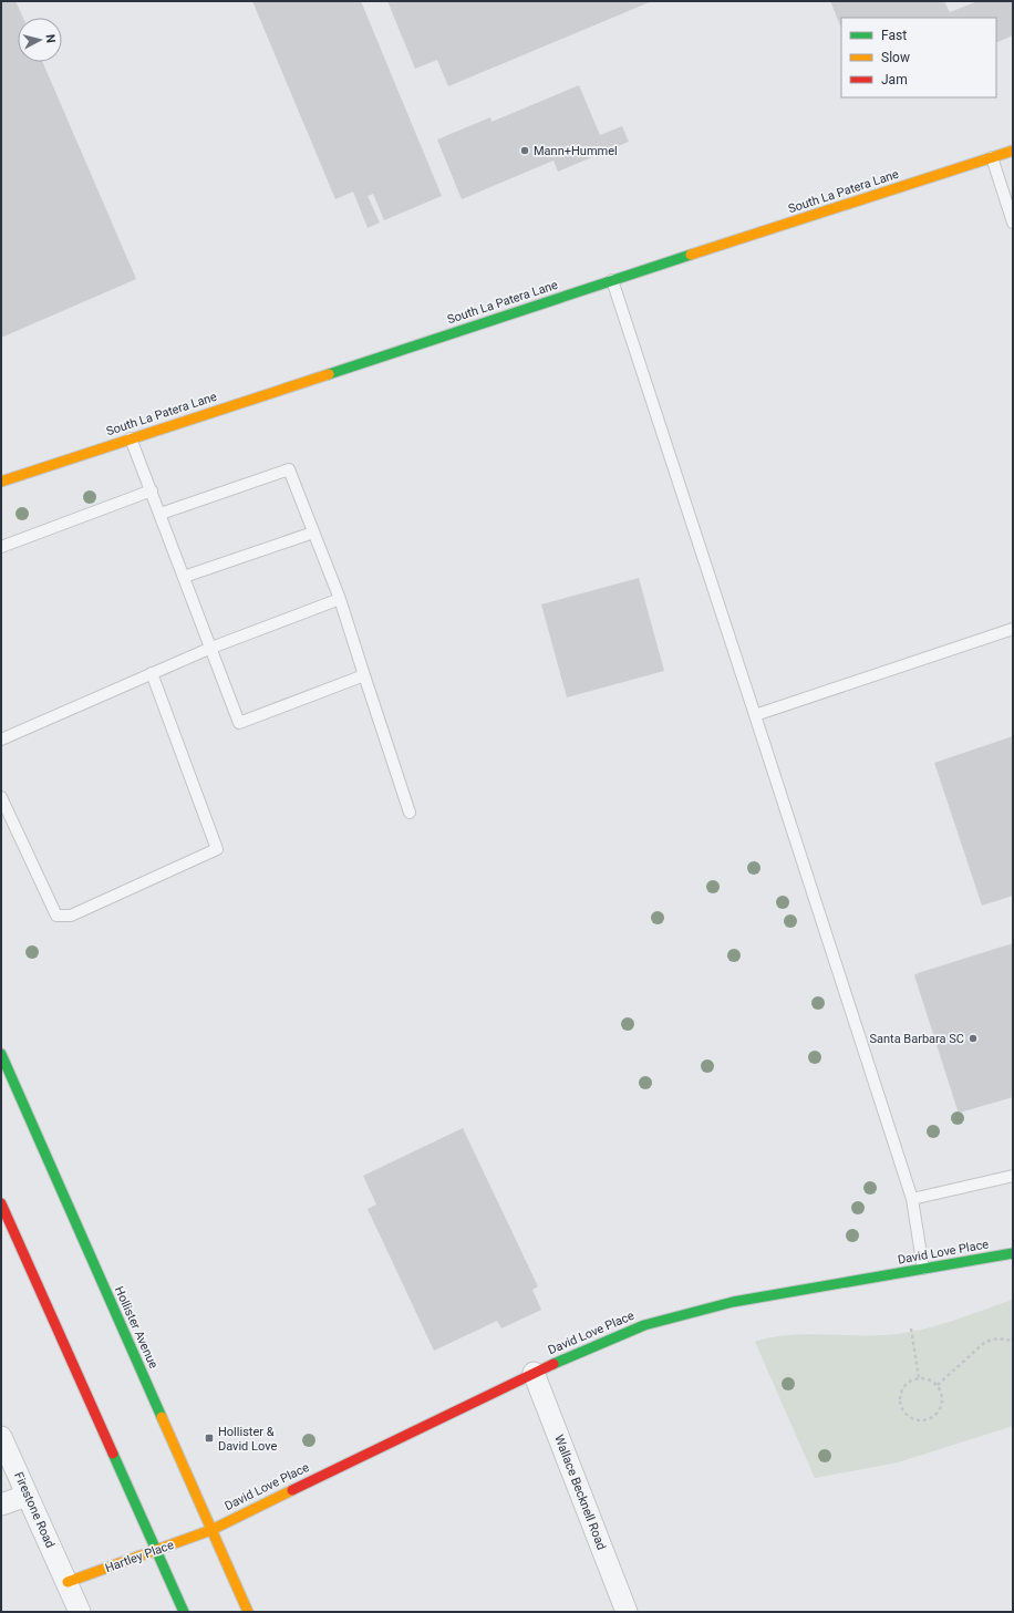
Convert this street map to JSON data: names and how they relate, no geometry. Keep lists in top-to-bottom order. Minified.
{"streets":{"street":["South La Patera Lane","David Love Place","Hollister Avenue","Wallace Becknell Road","Firestone Road","Hartley Place"]},"crossings":[["David Love Place","Hollister Avenue"],["David Love Place","Wallace Becknell Road"],["David Love Place","Hartley Place"],["Hollister Avenue","Hartley Place"],["Firestone Road","Hartley Place"]],"places":{"other":["Mann+Hummel","Santa Barbara SC"],"transit":["Hollister & David Love"]},"legend":["Fast","Slow","Jam"],"north":"right"}
